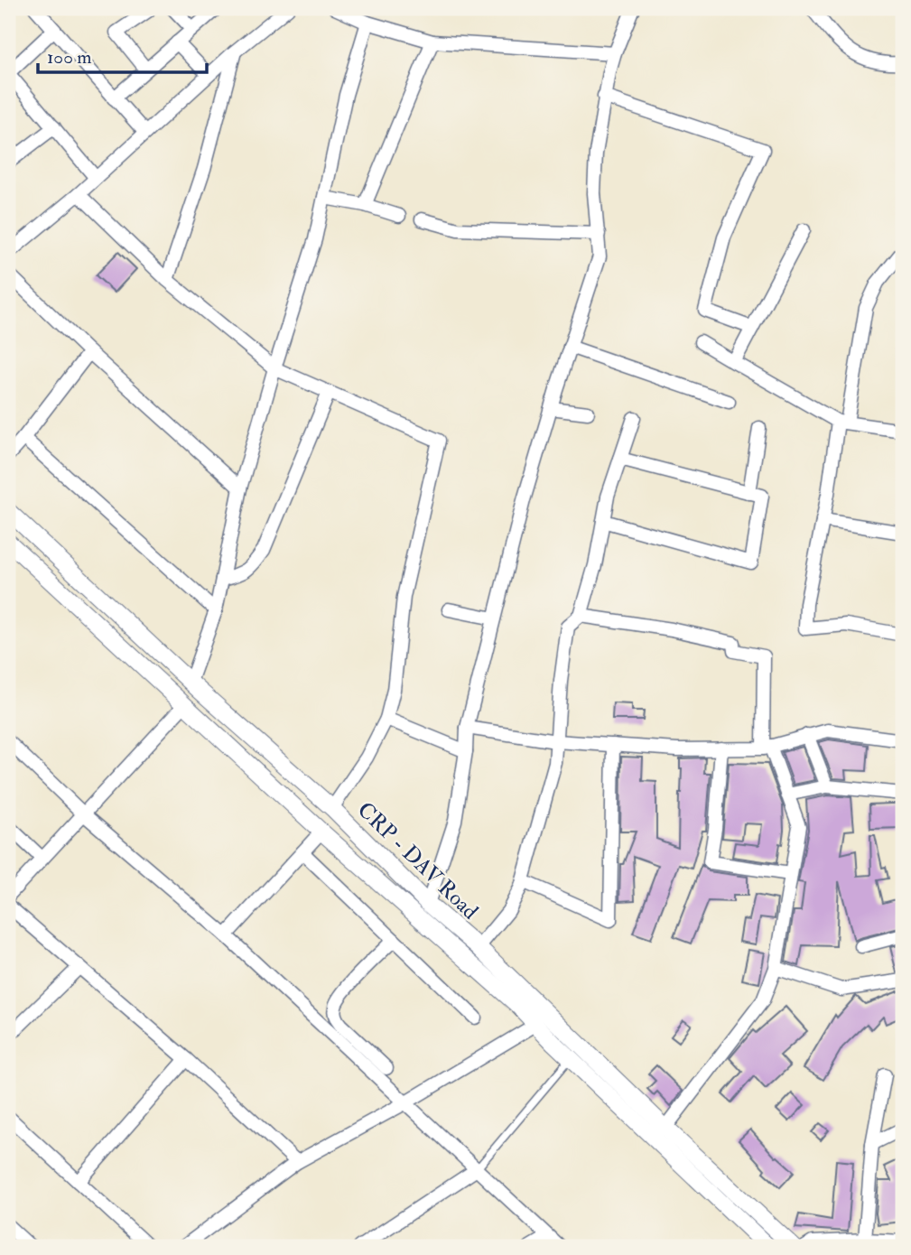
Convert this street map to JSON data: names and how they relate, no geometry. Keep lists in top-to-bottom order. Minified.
{"streets":{"street":["CRP - DAV Road"]},"scale_bar":"100 m"}
